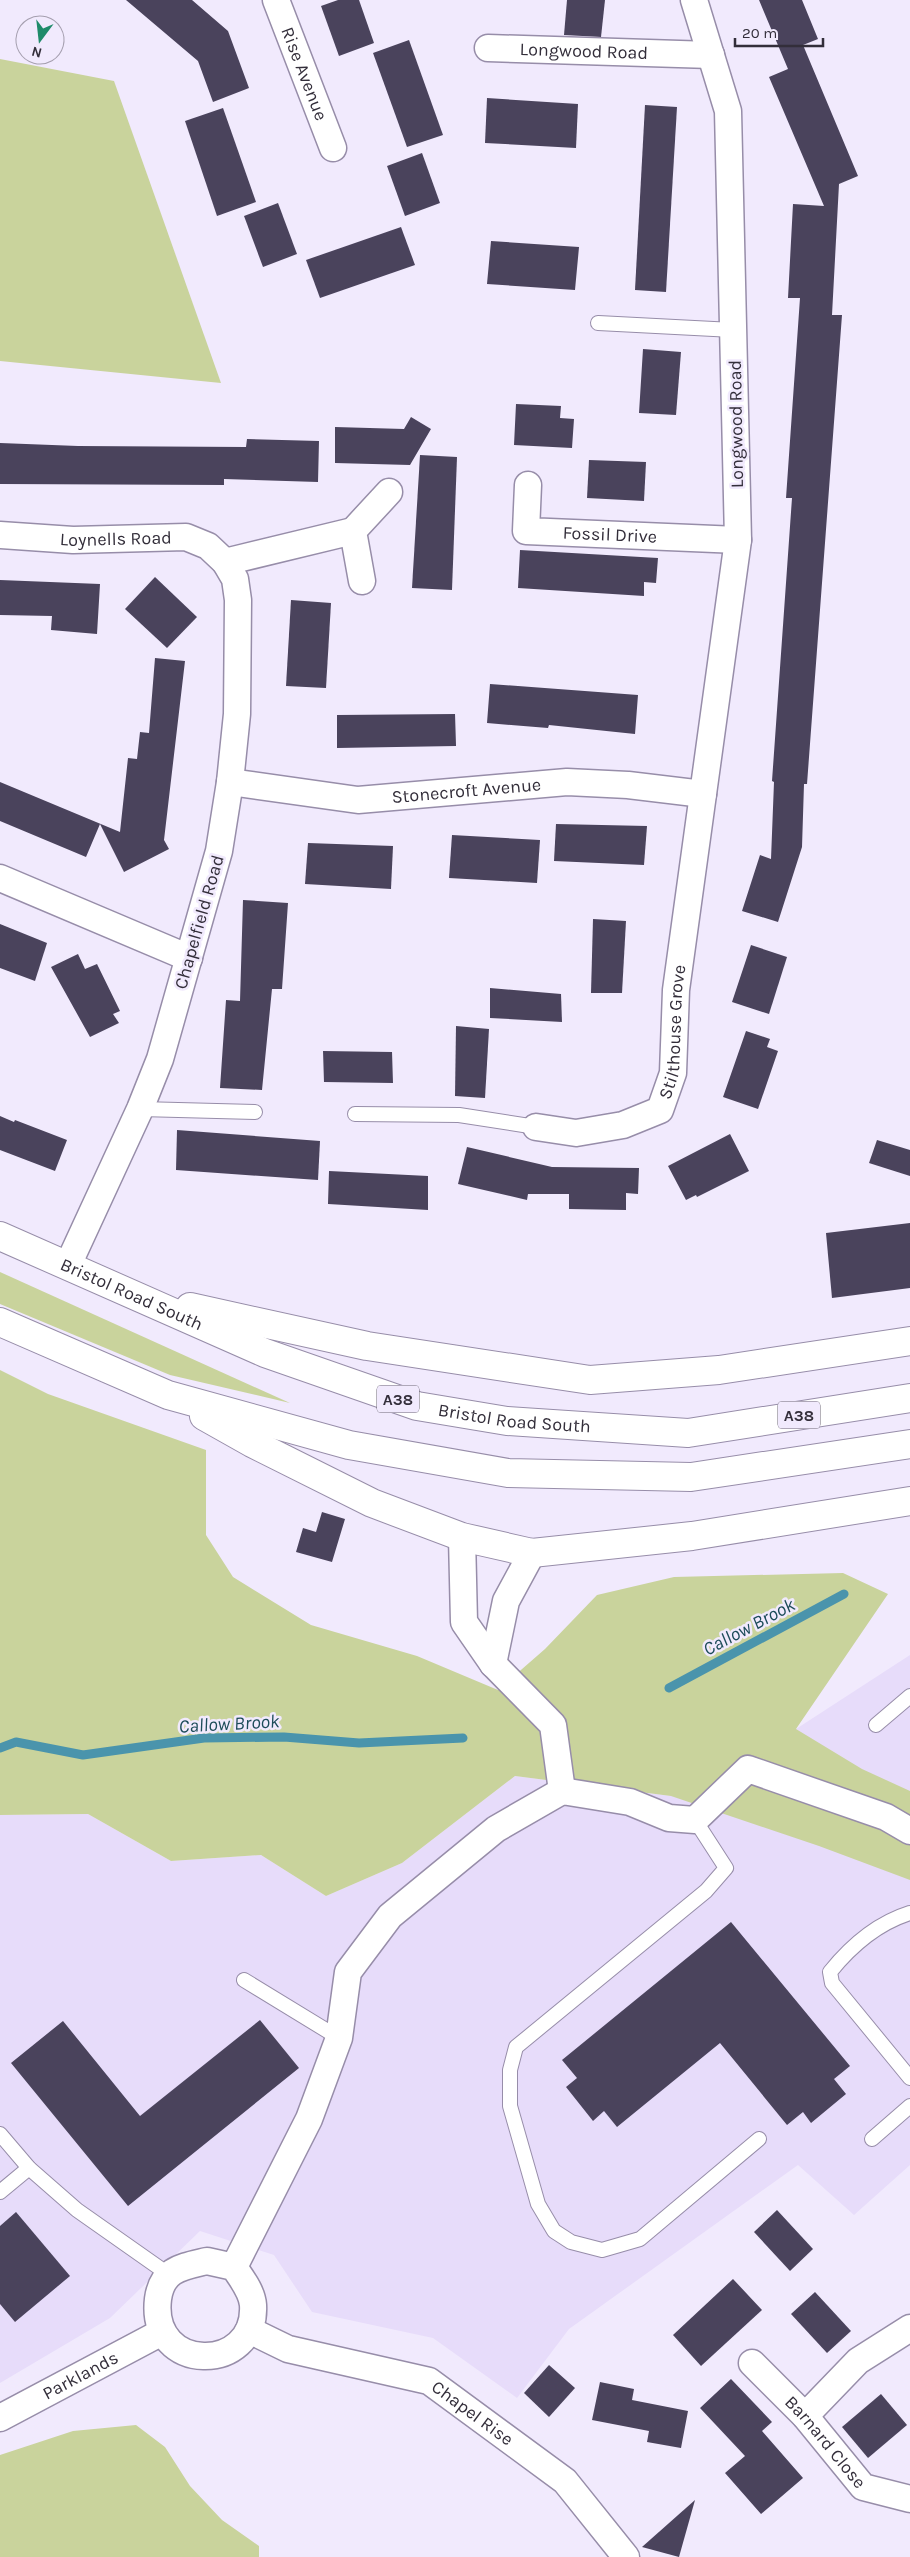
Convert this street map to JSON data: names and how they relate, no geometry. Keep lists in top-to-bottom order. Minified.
{"streets":{"highway":["Bristol Road South","A38"],"street":["Longwood Road","Rise Avenue","Fossil Drive","Loynells Road","Stonecroft Avenue","Chapelfield Road","Stilthouse Grove","Parklands","Chapel Rise","Barnard Close"]},"crossings":[["Longwood Road","Fossil Drive"],["Longwood Road","Stonecroft Avenue"],["Longwood Road","Stilthouse Grove"],["Loynells Road","Chapelfield Road"],["Stonecroft Avenue","Chapelfield Road"],["Stonecroft Avenue","Stilthouse Grove"],["Chapelfield Road","Bristol Road South"],["Parklands","Chapel Rise"]],"water":["Callow Brook"],"scale_bar":"20 m","north":"bottom"}
